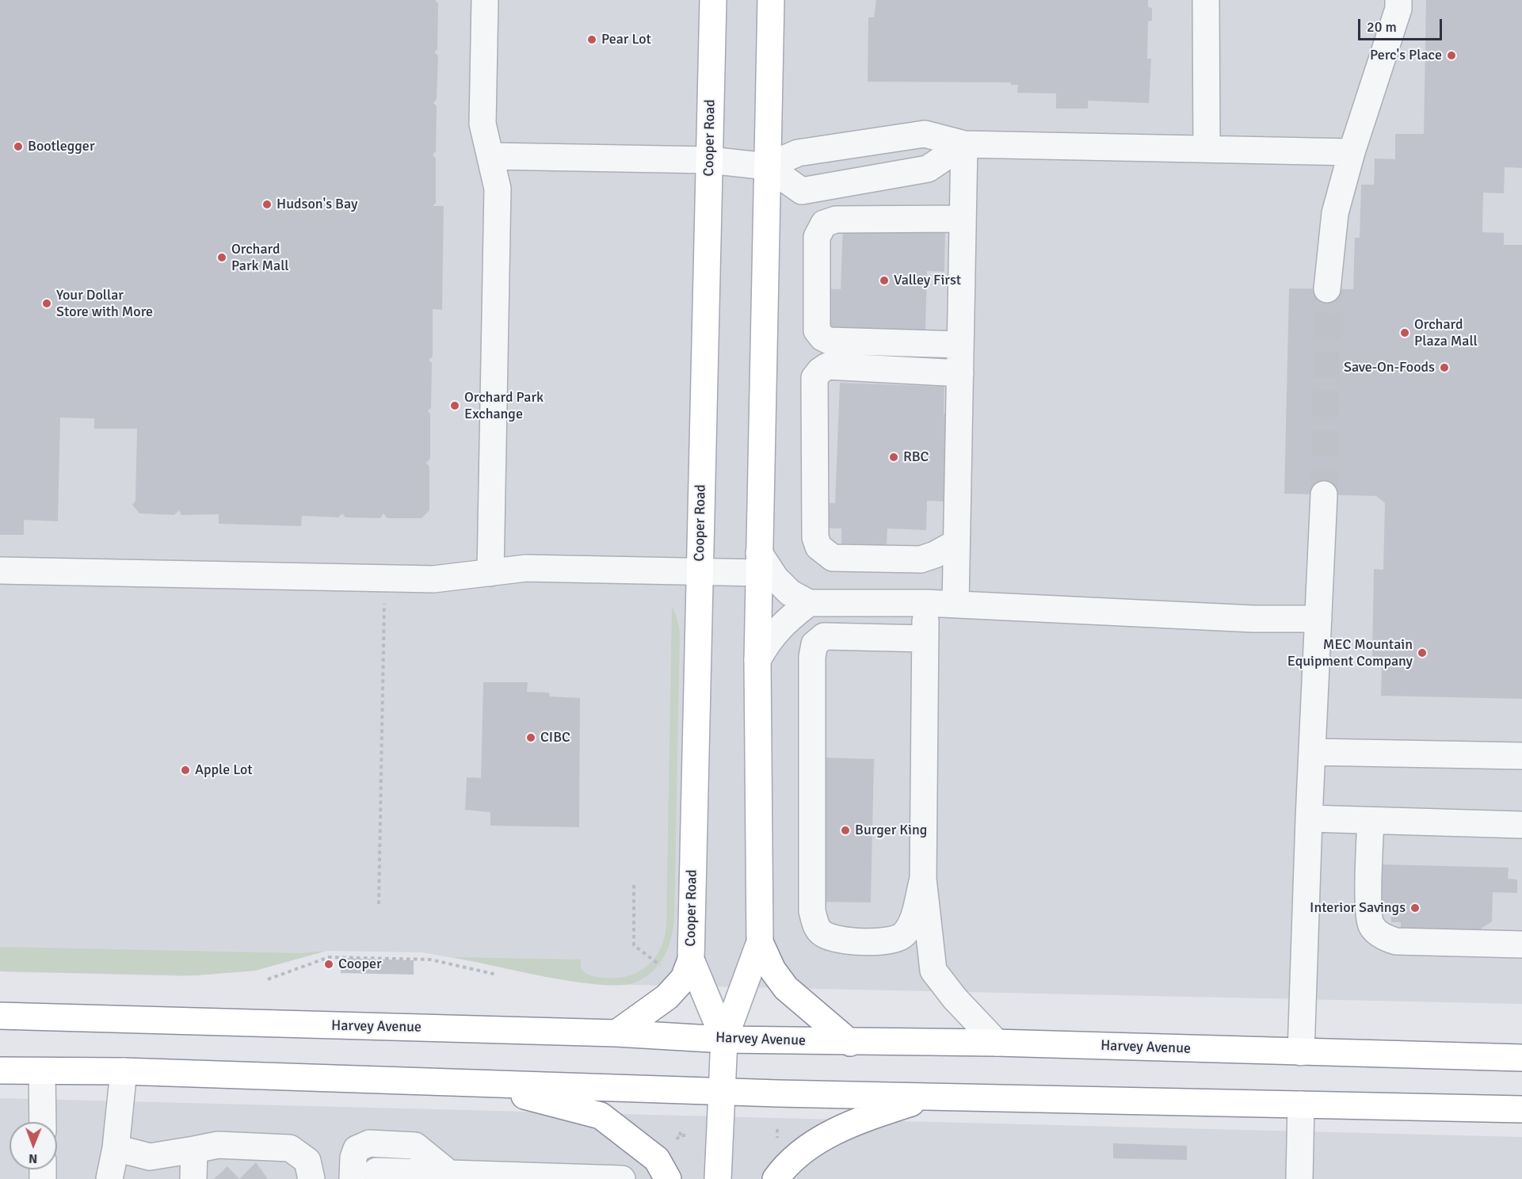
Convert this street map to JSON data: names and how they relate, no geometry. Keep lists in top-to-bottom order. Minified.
{"streets":{"main road":["Cooper Road","Harvey Avenue"]},"crossings":[["Cooper Road","Harvey Avenue"]],"places":["Pear Lot","Perc's Place","Bootlegger","Hudson's Bay","Orchard Park Mall","Valley First","Your Dollar Store with More","Orchard Plaza Mall","Save-On-Foods","Orchard Park Exchange","RBC","MEC Mountain Equipment Company","CIBC","Apple Lot","Burger King","Interior Savings","Cooper"],"scale_bar":"20 m","north":"bottom"}
